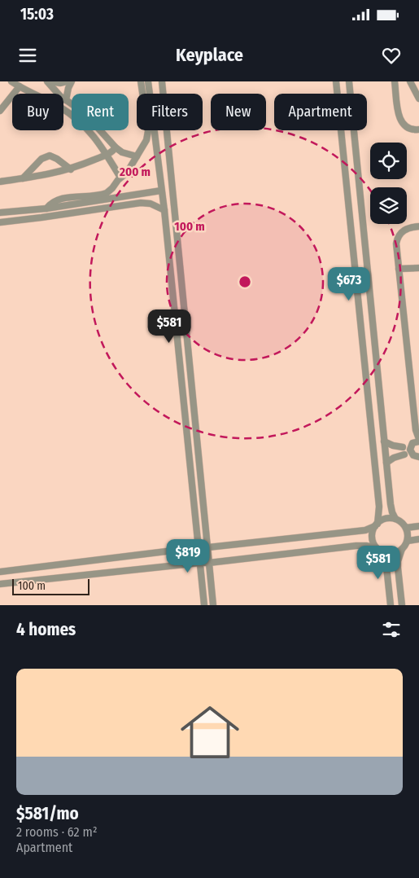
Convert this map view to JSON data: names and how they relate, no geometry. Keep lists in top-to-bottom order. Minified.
{"scale_bar":"100 m","page":{"status":"15:03","header":"Keyplace","chip":["Buy","Rent","Filters","New","Apartment"],"price":["$673","$581","$819","$581"],"scale":"100 m","heading":"4 homes","list":[{"name":"$581/mo","note":"2 rooms · 62 m² · Apartment"}]},"rings":["200 m","100 m"]}
